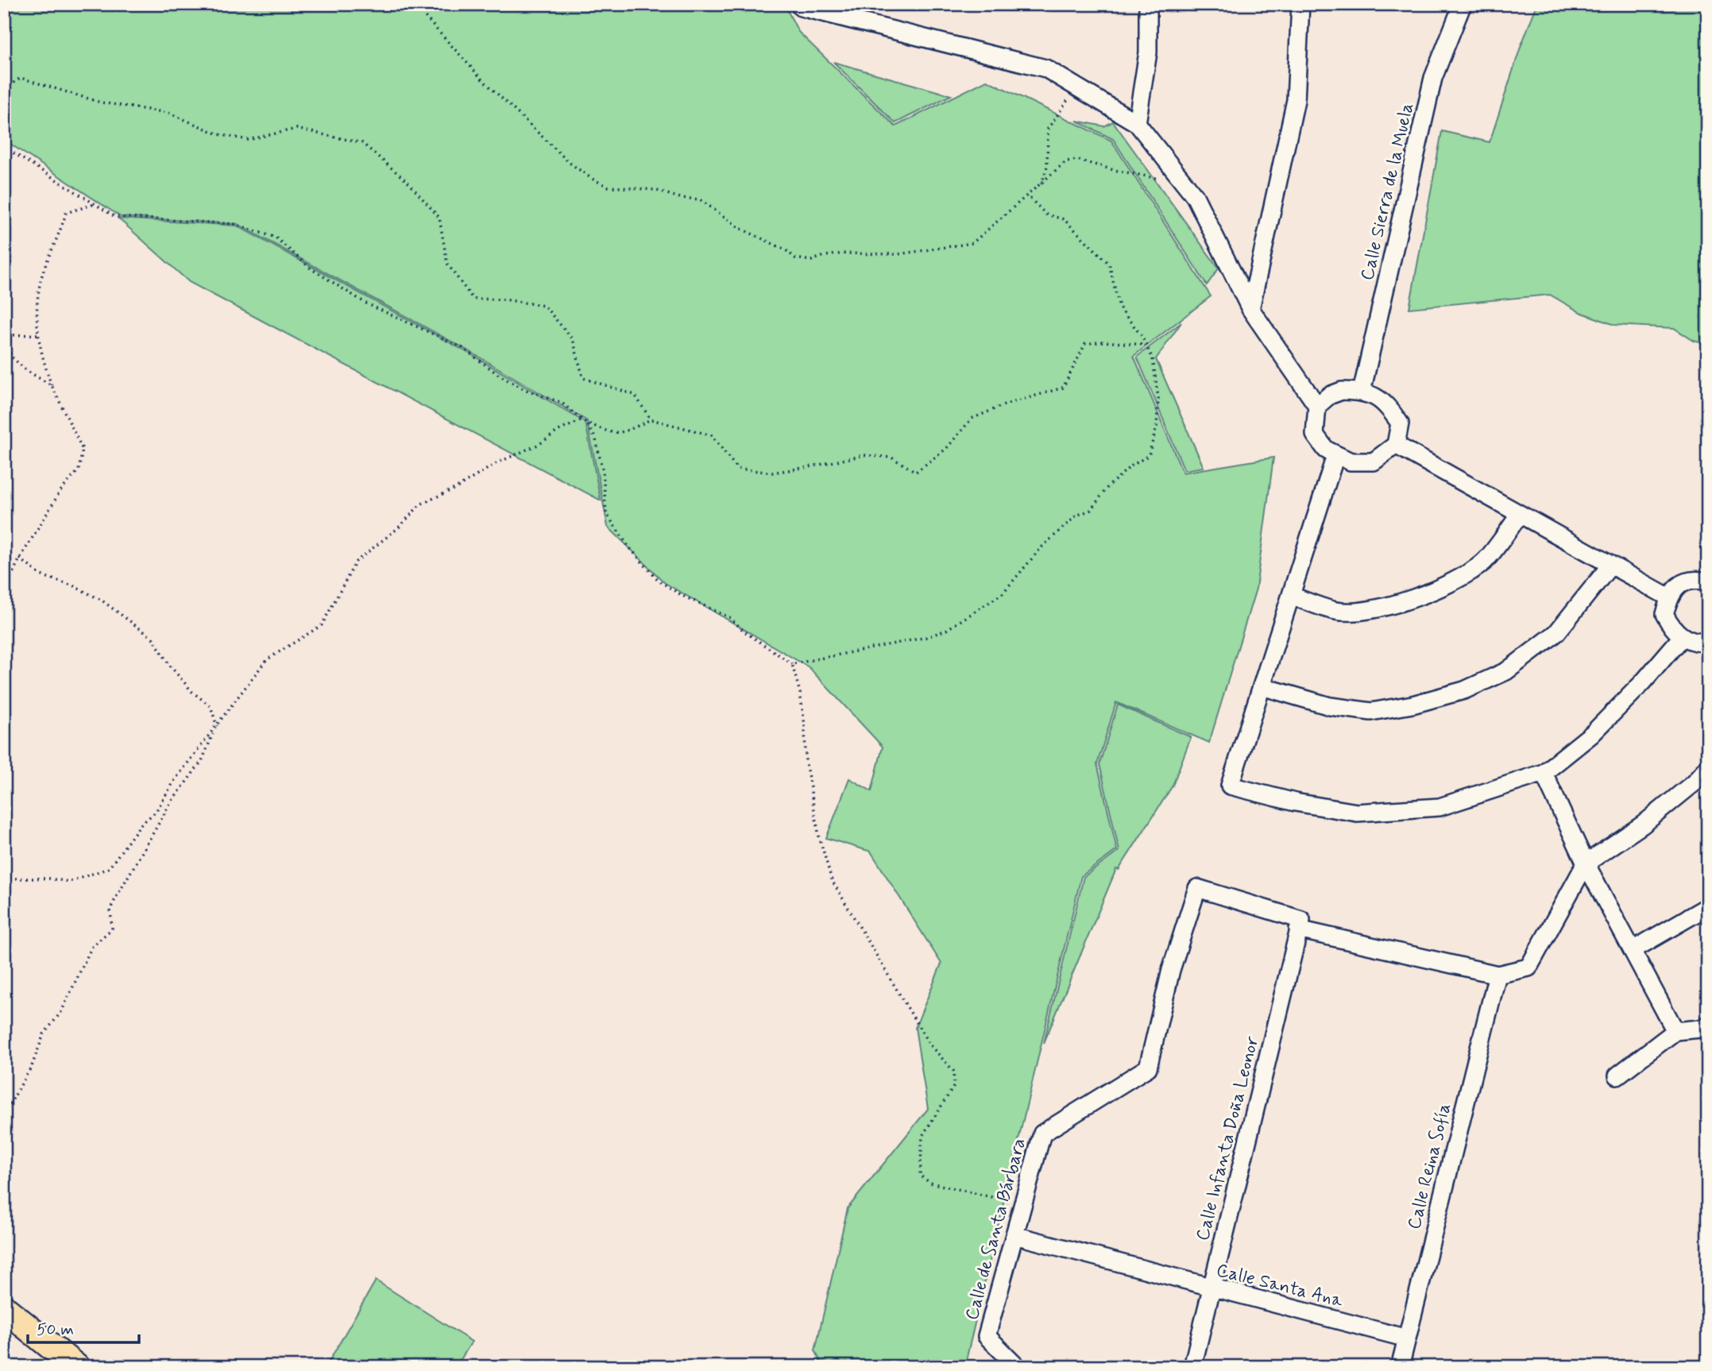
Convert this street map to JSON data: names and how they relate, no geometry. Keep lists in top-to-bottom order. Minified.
{"streets":{"street":["Calle Sierra de la Muela","Calle Infanta Doña Leonor","Calle Reina Sofía","Calle de Santa Bárbara","Calle Santa Ana"]},"crossings":[["Calle Infanta Doña Leonor","Calle de Santa Bárbara"],["Calle Infanta Doña Leonor","Calle Santa Ana"],["Calle Reina Sofía","Calle Santa Ana"],["Calle de Santa Bárbara","Calle Santa Ana"]],"scale_bar":"50 m"}
